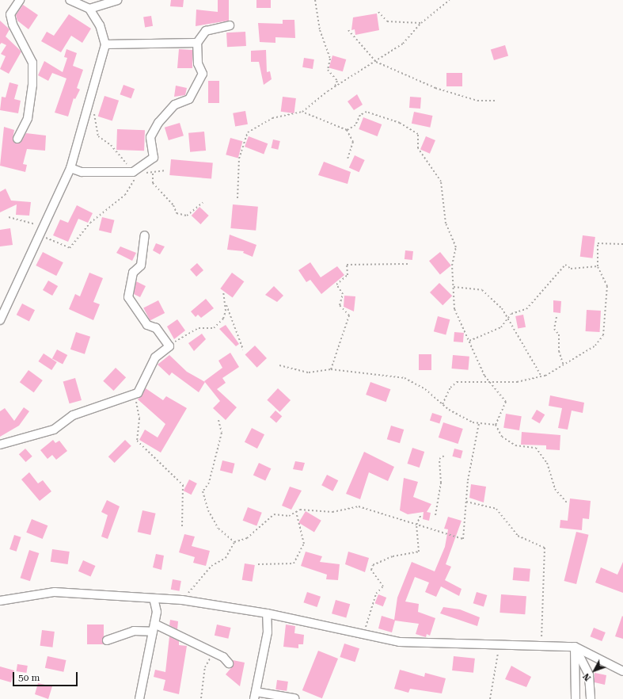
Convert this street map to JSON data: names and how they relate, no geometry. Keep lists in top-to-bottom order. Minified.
{"scale_bar":"50 m","north":"bottom left"}
